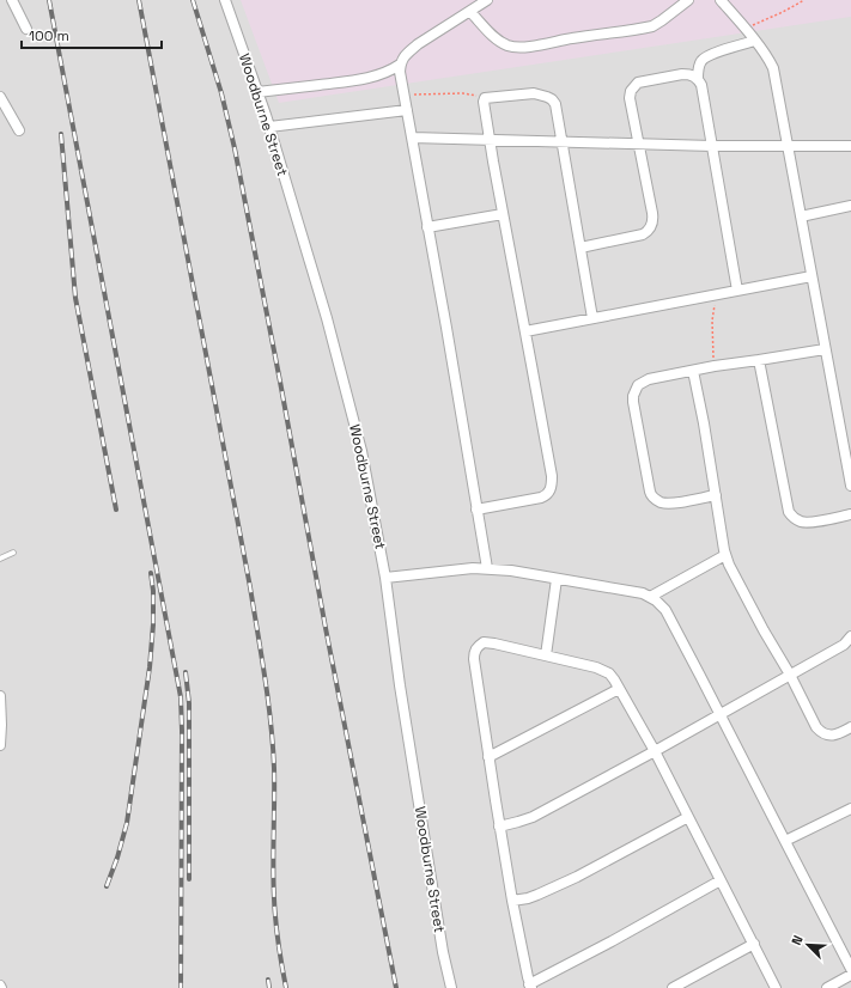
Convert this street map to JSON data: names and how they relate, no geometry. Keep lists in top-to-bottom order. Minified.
{"streets":{"street":["Woodburne Street"]},"scale_bar":"100 m","north":"top left"}
